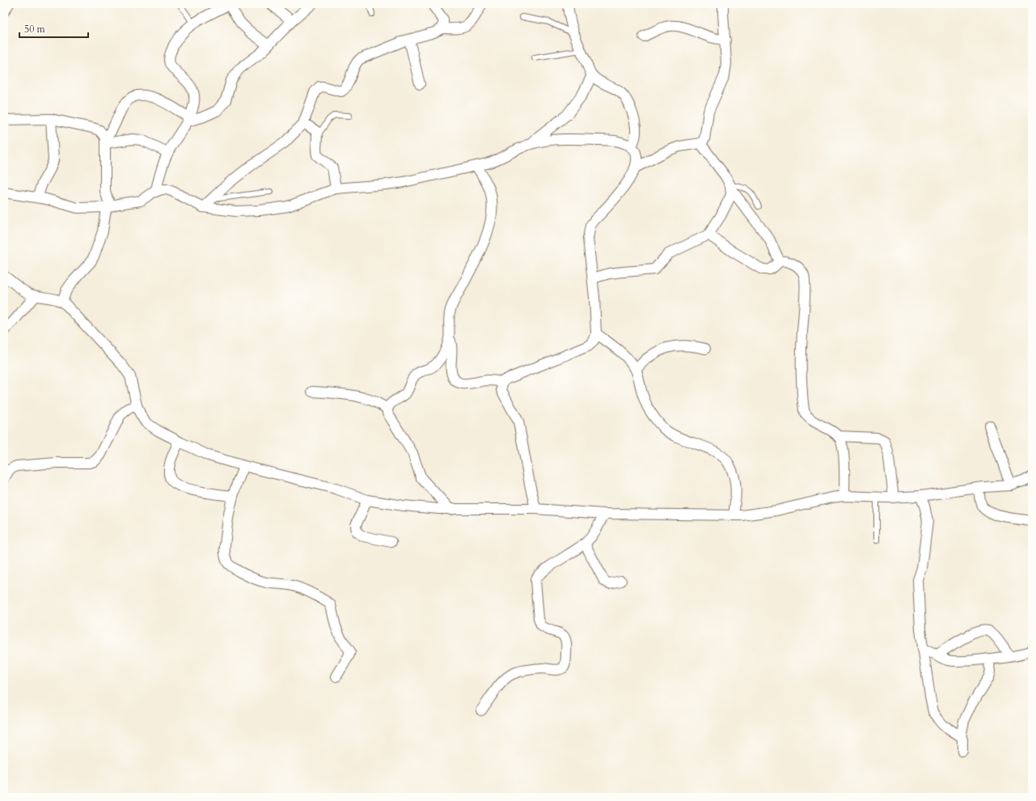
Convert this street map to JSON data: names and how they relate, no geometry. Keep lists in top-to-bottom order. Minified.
{"scale_bar":"50 m"}
